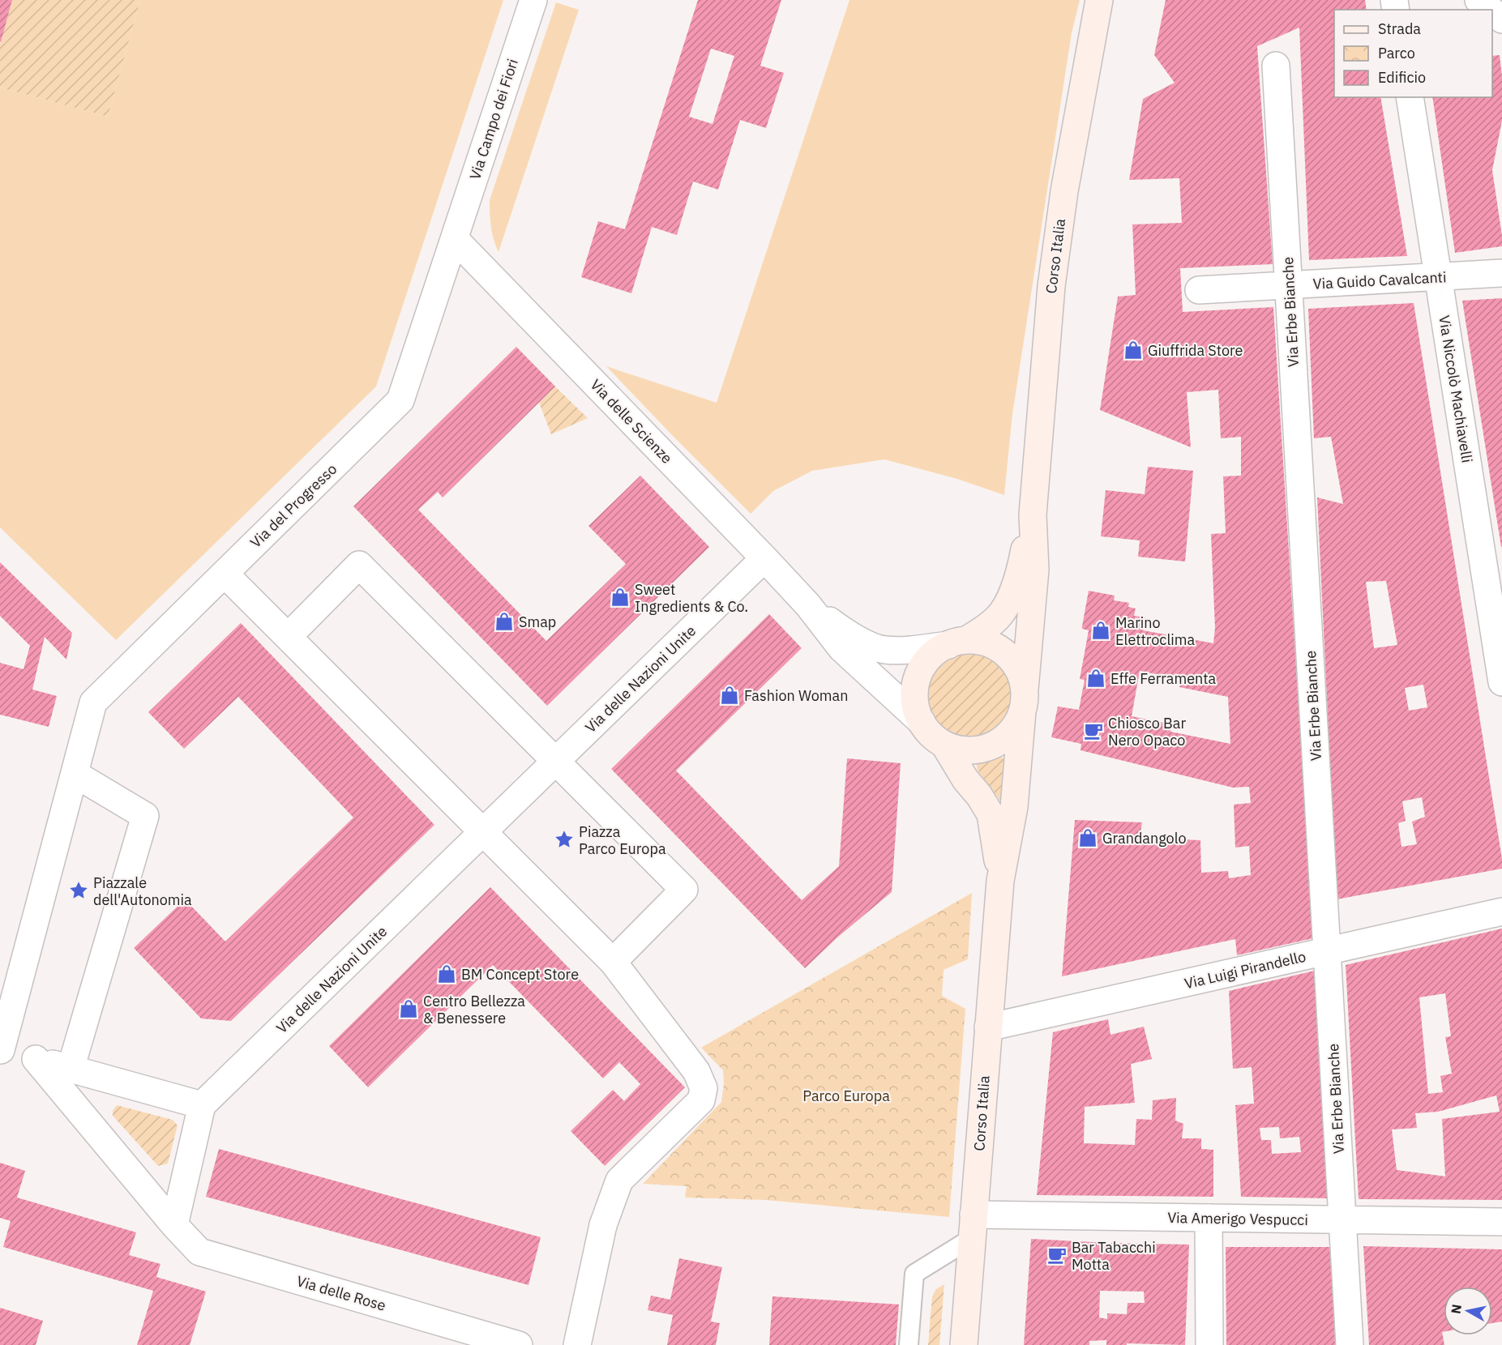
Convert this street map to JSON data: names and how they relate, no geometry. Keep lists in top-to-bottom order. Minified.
{"streets":{"main road":["Corso Italia"],"street":["Via Campo dei Fiori","Via Guido Cavalcanti","Via Erbe Bianche","Via Niccolò Machiavelli","Via delle Scienze","Via del Progresso","Via delle Nazioni Unite","Via Luigi Pirandello","Via Amerigo Vespucci","Via delle Rose"]},"crossings":[["Via Campo dei Fiori","Via delle Scienze"],["Via Campo dei Fiori","Via del Progresso"],["Corso Italia","Via Luigi Pirandello"],["Corso Italia","Via Amerigo Vespucci"],["Via Guido Cavalcanti","Via Erbe Bianche"],["Via Guido Cavalcanti","Via Niccolò Machiavelli"],["Via Erbe Bianche","Via Luigi Pirandello"],["Via Erbe Bianche","Via Amerigo Vespucci"],["Via delle Scienze","Via del Progresso"],["Via delle Scienze","Via delle Nazioni Unite"]],"parks":["Parco Europa"],"places":{"shop":["Giuffrida Store","Sweet Ingredients & Co.","Smap","Marino Elettroclima","Effe Ferramenta","Fashion Woman","Grandangolo","BM Concept Store","Centro Bellezza & Benessere"],"cafe":["Chiosco Bar Nero Opaco","Bar Tabacchi Motta"],"place":["Piazza Parco Europa","Piazzale dell'Autonomia"]},"legend":["Strada","Parco","Edificio"],"north":"left"}
